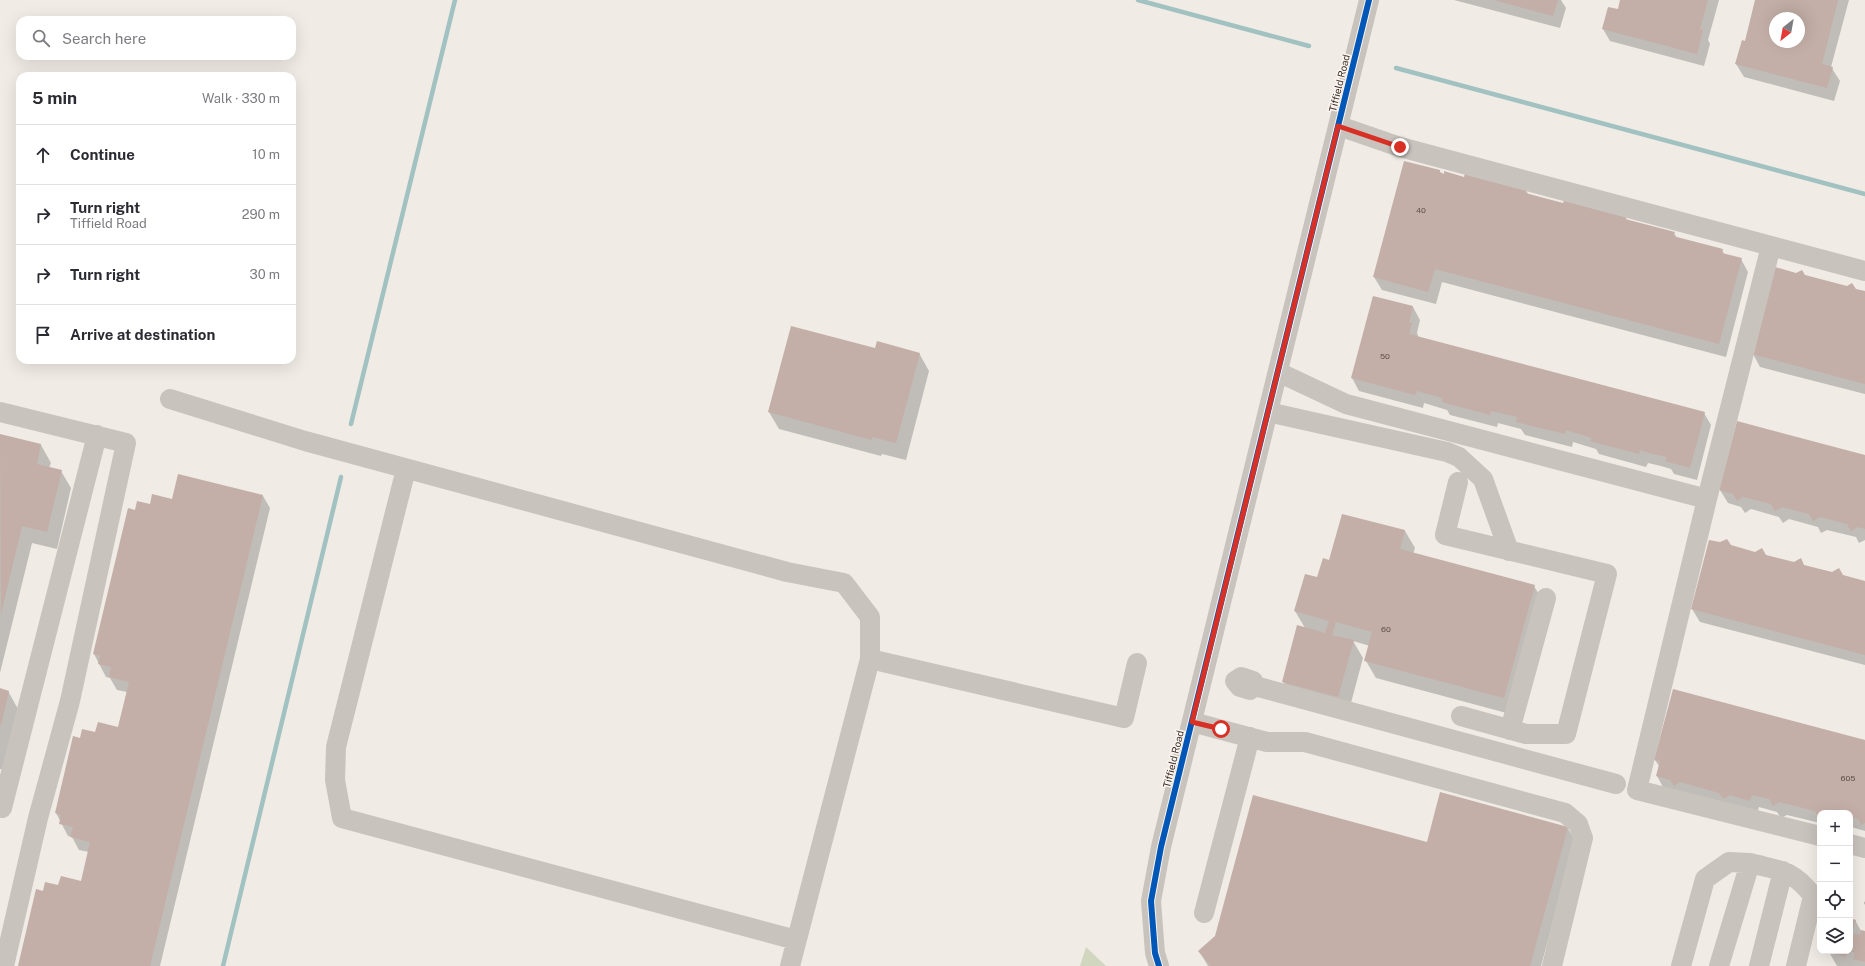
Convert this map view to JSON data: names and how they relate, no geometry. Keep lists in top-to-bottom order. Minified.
{"streets":{"street":["Tiffield Road"]},"house_numbers":["40","50","60","605"],"north":"bottom left","page":{"search":"Search here","heading":["5 min","Walk · 330 m"],"list":[["Continue","10 m"],["Turn right","Tiffield Road","290 m"],["Turn right","30 m"],"Arrive at destination"],"map_buttons":["+","−"]}}
